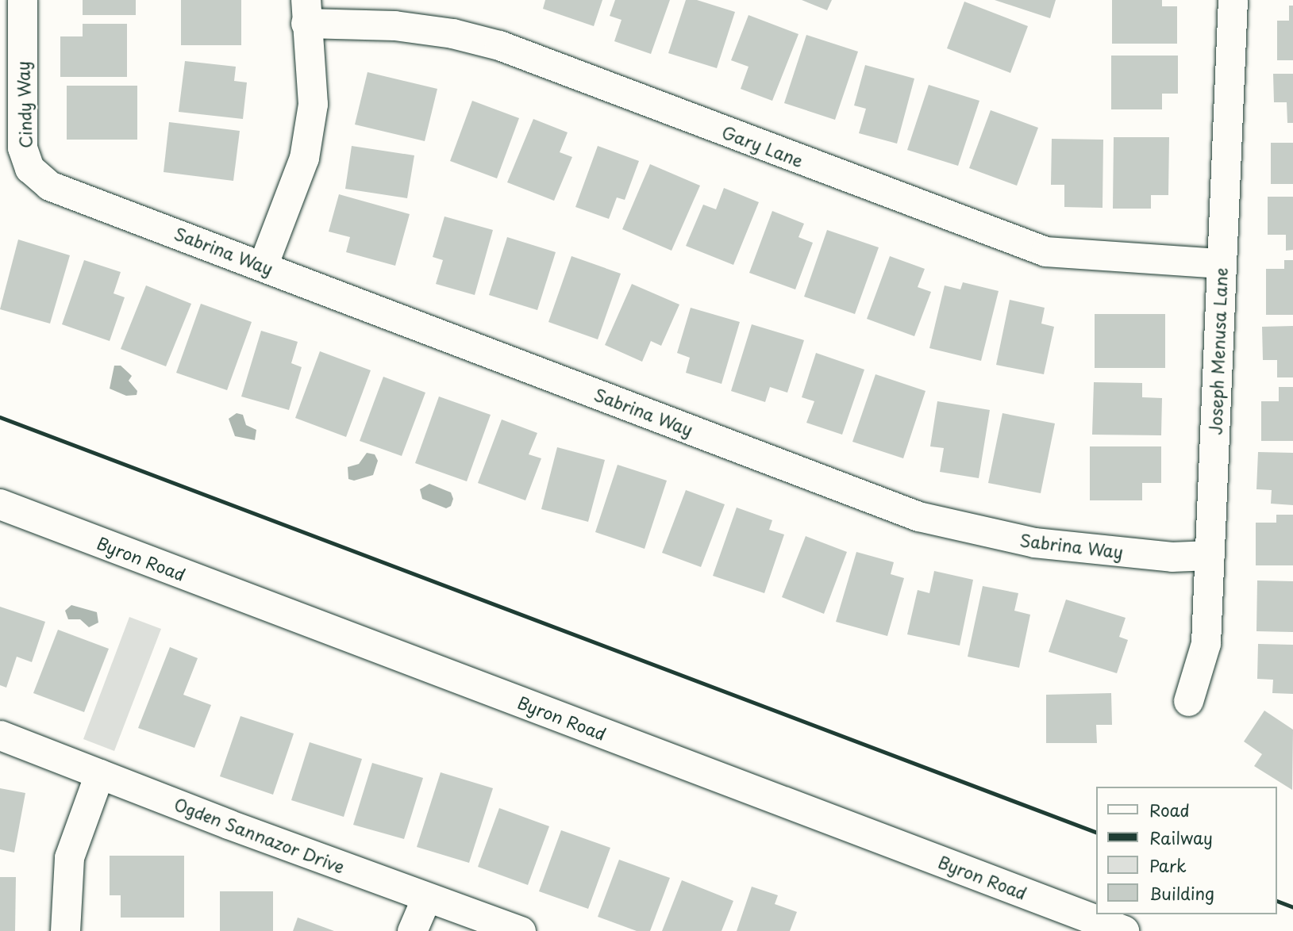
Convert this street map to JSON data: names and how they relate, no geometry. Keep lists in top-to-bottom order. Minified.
{"streets":{"main road":["Byron Road"],"street":["Cindy Way","Gary Lane","Sabrina Way","Joseph Menusa Lane","Ogden Sannazor Drive"]},"crossings":[["Cindy Way","Sabrina Way"],["Gary Lane","Joseph Menusa Lane"],["Sabrina Way","Joseph Menusa Lane"]],"legend":["Road","Railway","Park","Building"]}
